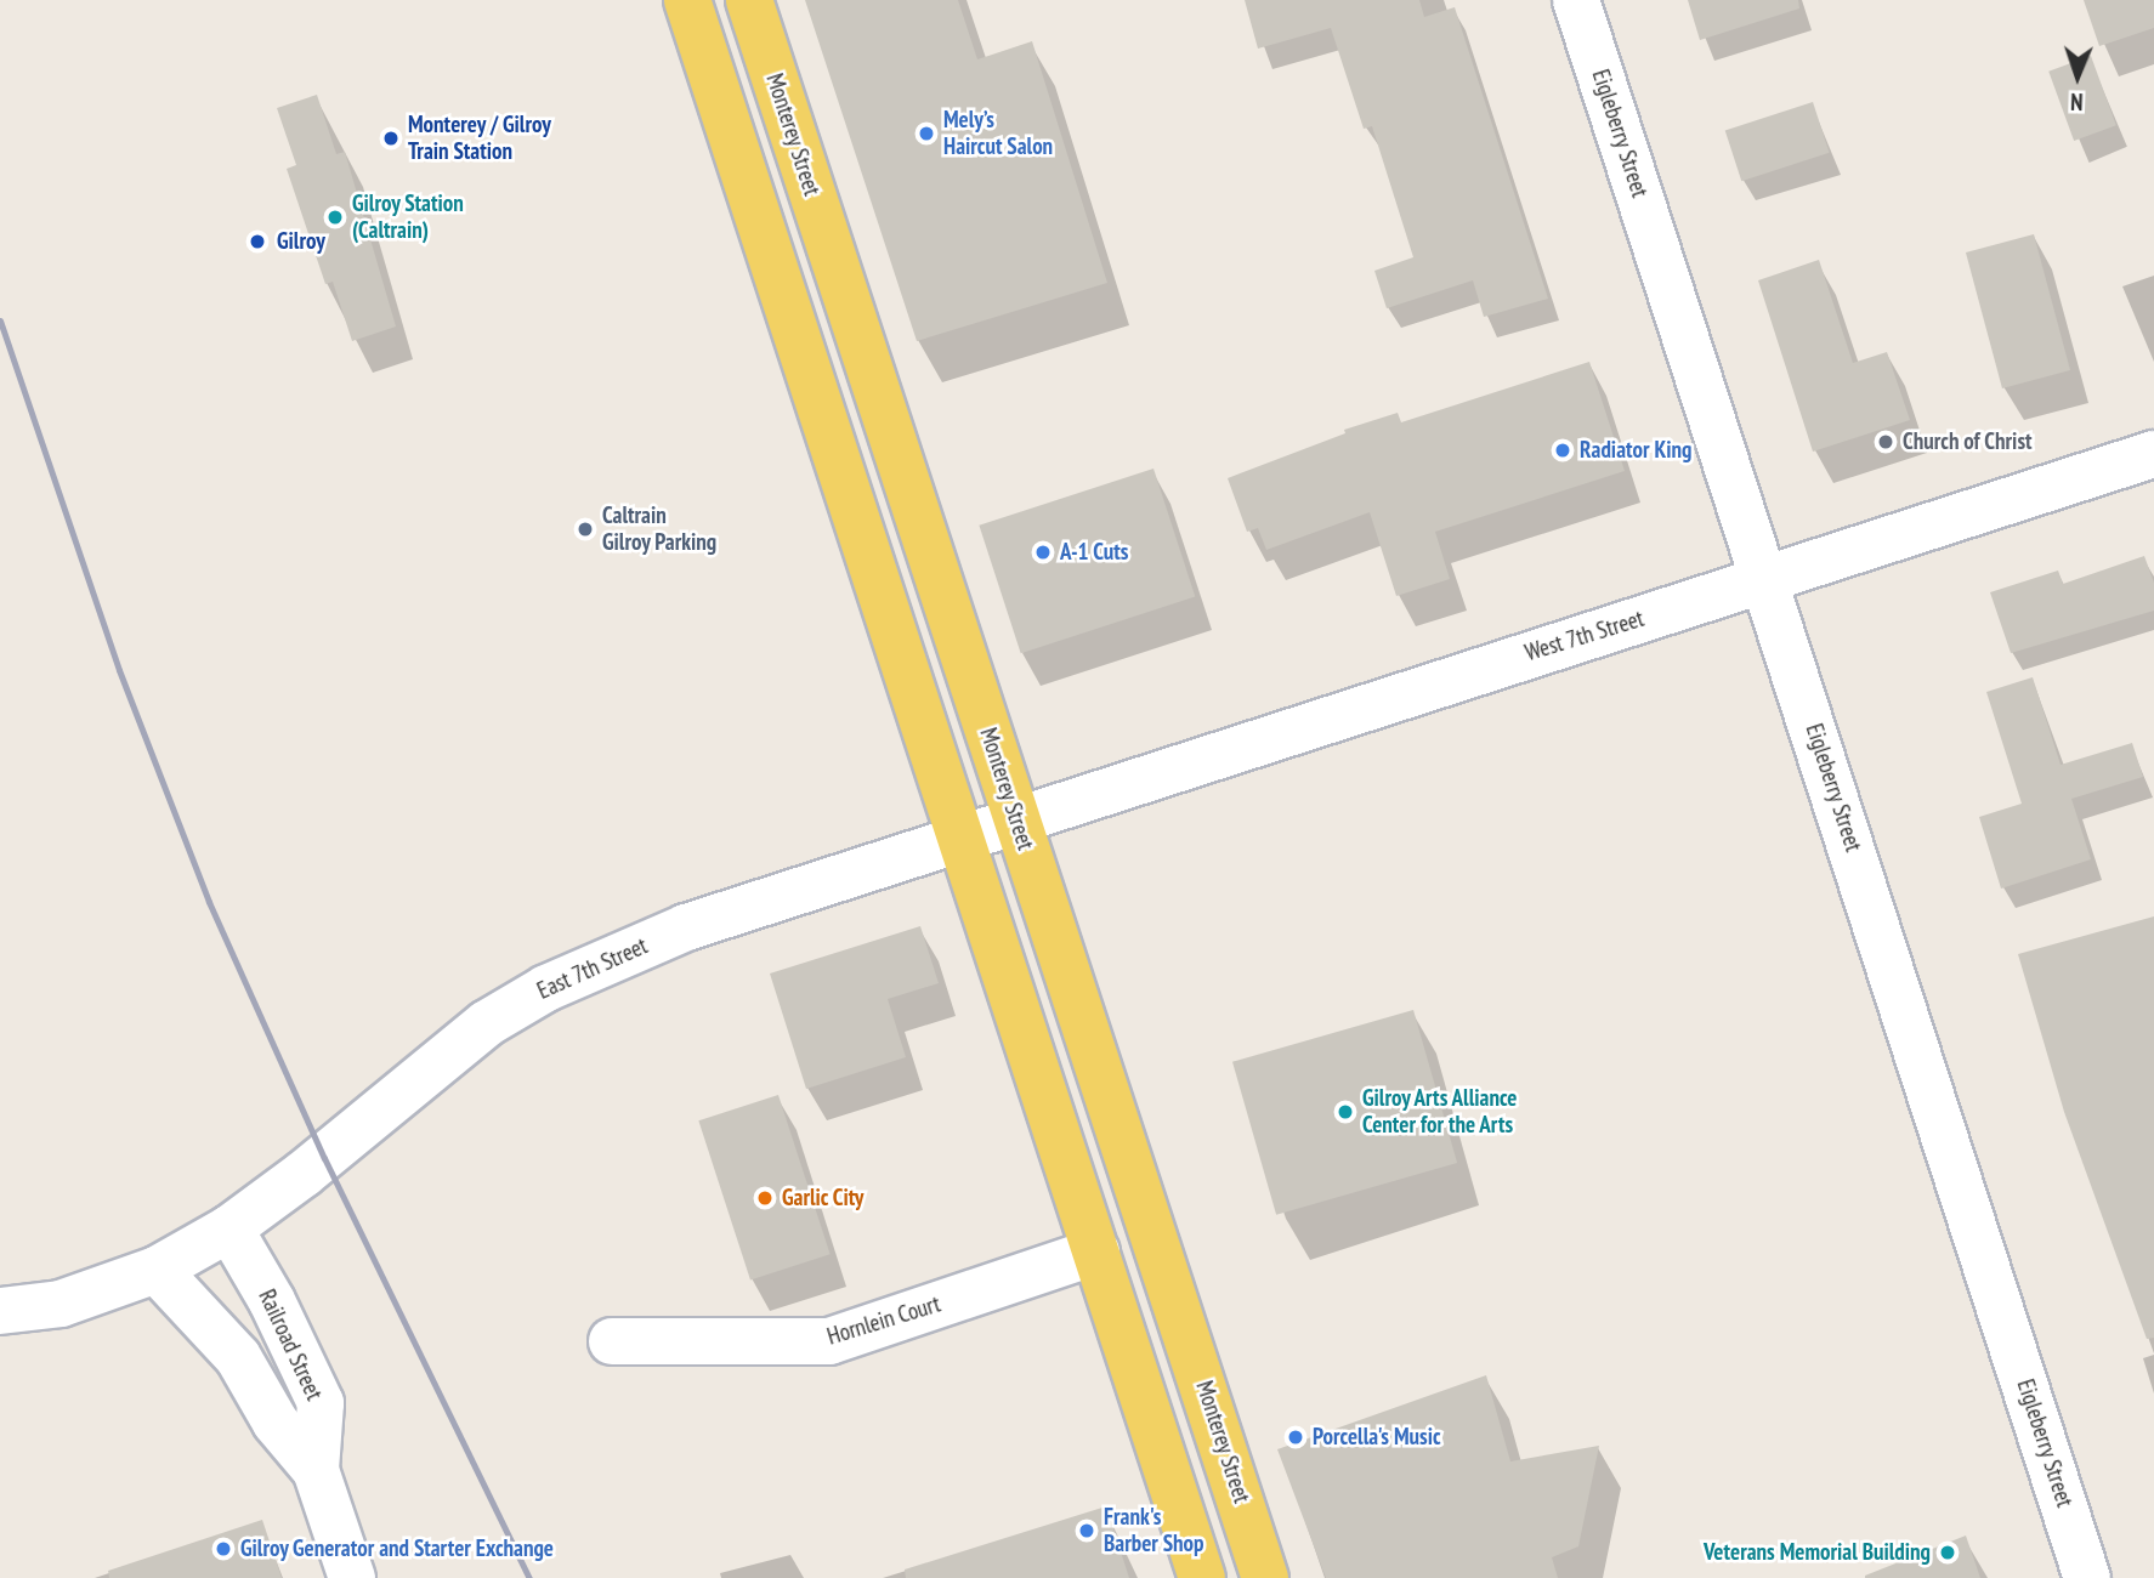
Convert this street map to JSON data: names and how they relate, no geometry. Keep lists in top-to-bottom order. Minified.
{"streets":{"main road":["Monterey Street"],"street":["Eigleberry Street","West 7th Street","East 7th Street","Hornlein Court","Railroad Street"]},"crossings":[["Eigleberry Street","West 7th Street"],["Monterey Street","West 7th Street"],["Monterey Street","East 7th Street"],["West 7th Street","East 7th Street"],["East 7th Street","Railroad Street"]],"places":["Mely’s Haircut Salon","Monterey / Gilroy Train Station","Gilroy Station (Caltrain)","Gilroy","Church of Christ","Radiator King","Caltrain Gilroy Parking","A-1 Cuts","Gilroy Arts Alliance Center for the Arts","Garlic City","Porcella's Music","Frank's Barber Shop","Gilroy Generator and Starter Exchange","Veterans Memorial Building"],"north":"bottom"}
